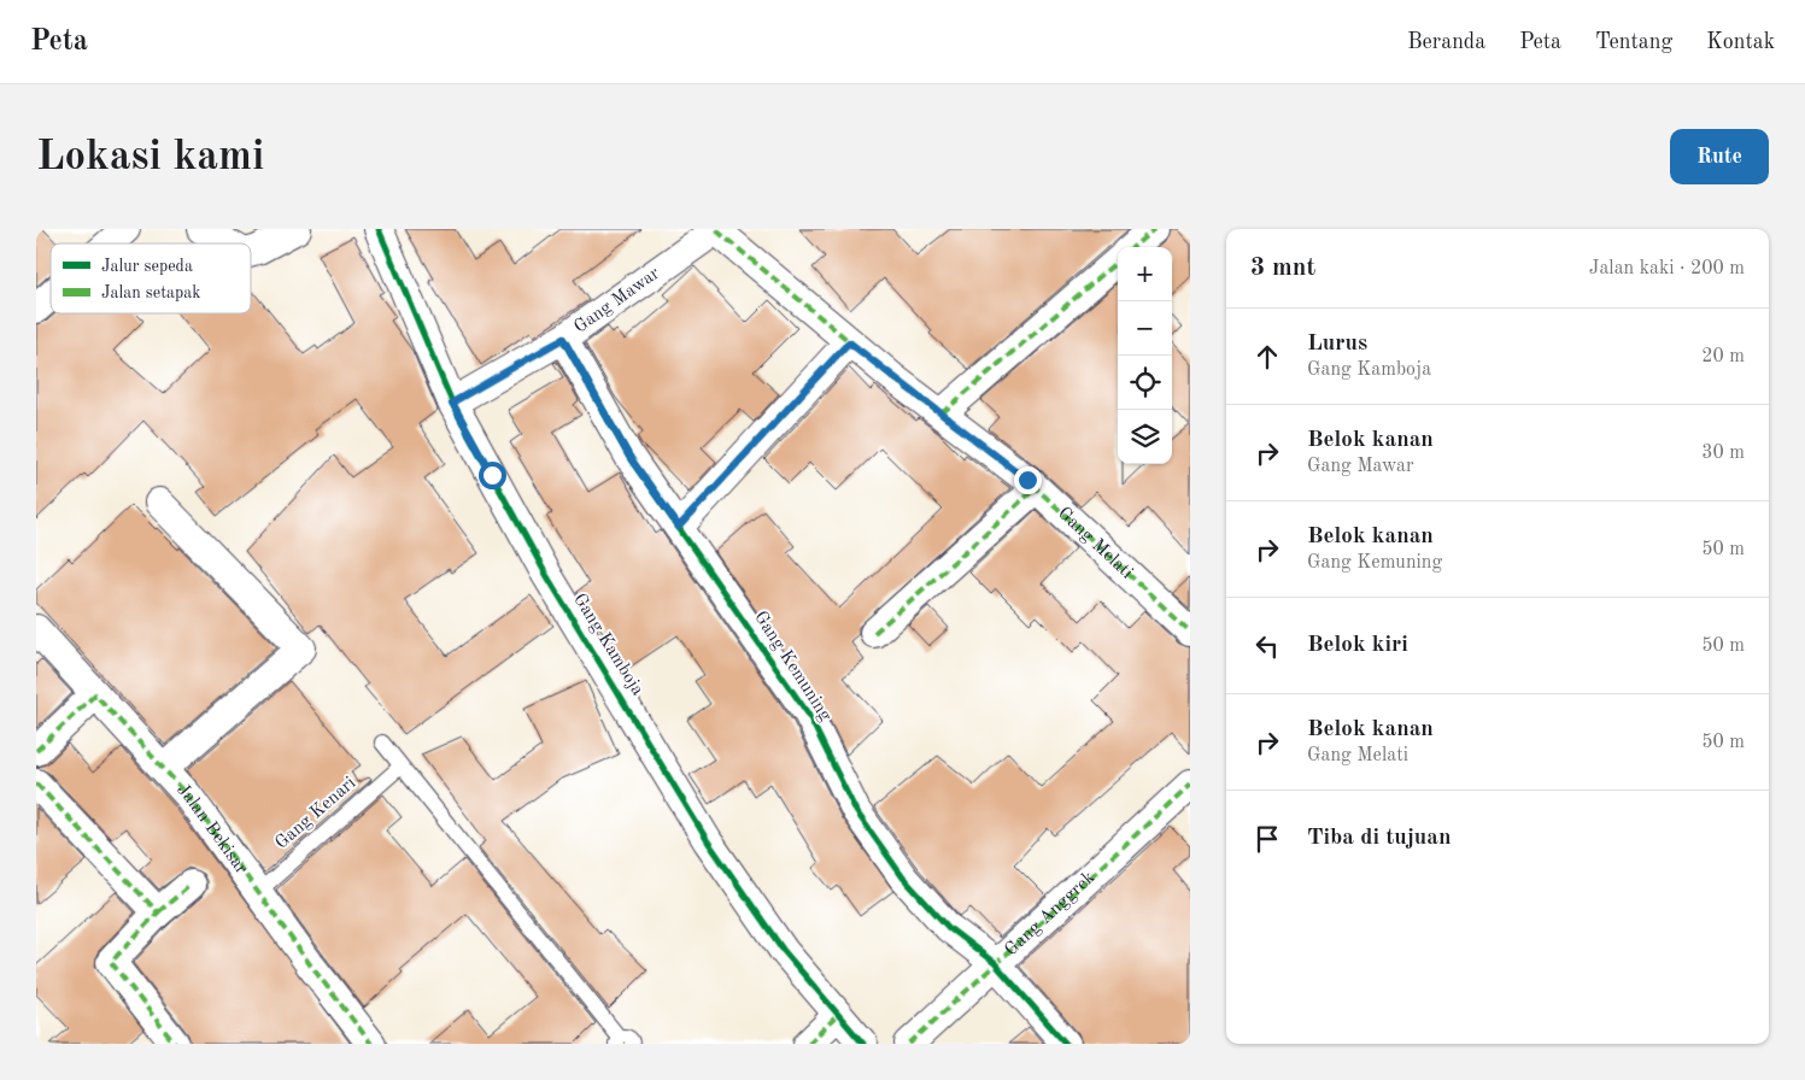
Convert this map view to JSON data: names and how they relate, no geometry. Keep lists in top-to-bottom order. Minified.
{"streets":{"street":["Gang Mawar","Gang Melati","Gang Kamboja","Gang Kemuning","Jalan Bekisar","Gang Anggrek"],"lane":["Gang Kenari"]},"crossings":[["Gang Mawar","Gang Melati"],["Gang Mawar","Gang Kamboja"],["Gang Mawar","Gang Kemuning"],["Gang Kemuning","Gang Anggrek"],["Gang Kenari","Jalan Bekisar"]],"legend":["Jalur sepeda","Jalan setapak"],"page":{"header":"Peta","nav":["Beranda","Peta","Tentang","Kontak"],"buttons":"Rute","title":"Lokasi kami","heading":["3 mnt","Jalan kaki · 200 m"],"map_buttons":["+","−"],"list":[["Lurus","Gang Kamboja","20 m"],["Belok kanan","Gang Mawar","30 m"],["Belok kanan","Gang Kemuning","50 m"],["Belok kiri","50 m"],["Belok kanan","Gang Melati","50 m"],"Tiba di tujuan"]}}
